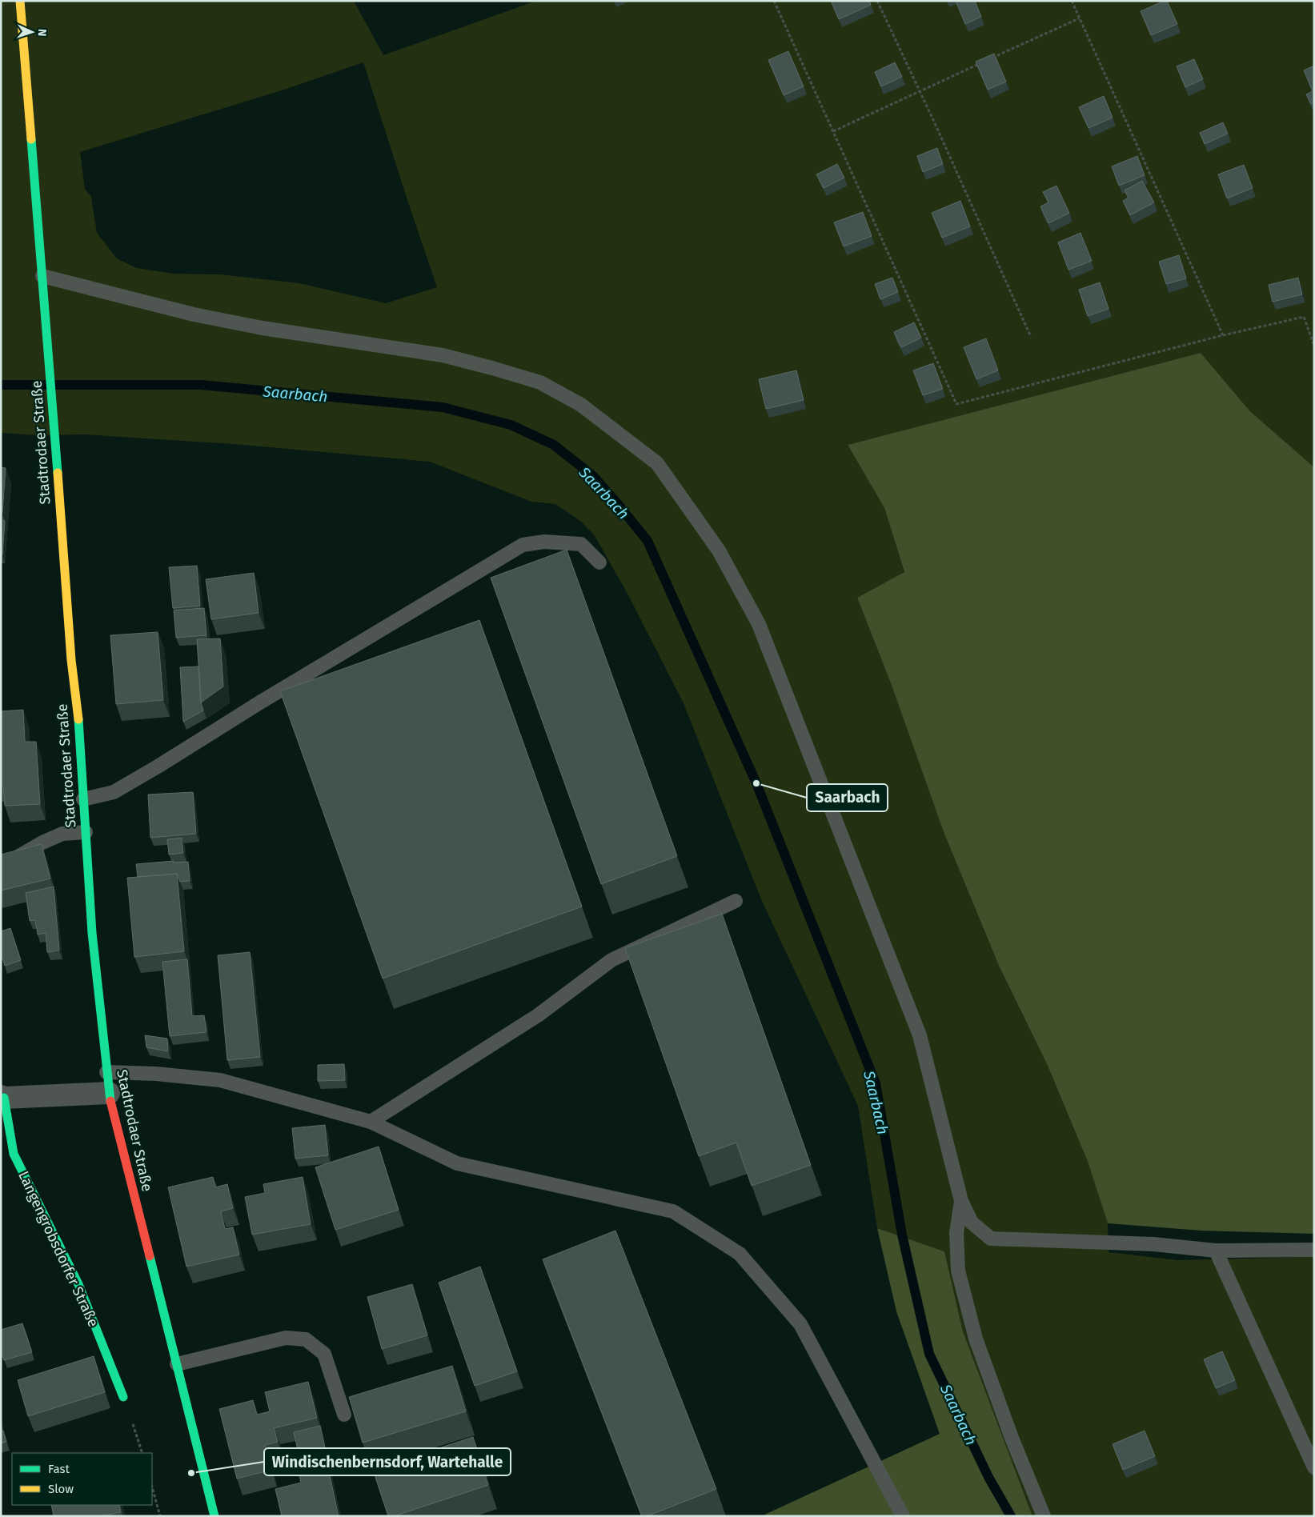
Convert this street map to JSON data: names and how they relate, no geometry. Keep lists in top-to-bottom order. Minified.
{"streets":{"main road":["Stadtrodaer Straße","Langengrobsdorfer Straße"]},"crossings":[["Stadtrodaer Straße","Langengrobsdorfer Straße"]],"water":["Saarbach"],"places":["Saarbach","Windischenbernsdorf, Wartehalle"],"legend":["Fast","Slow"],"north":"right"}
